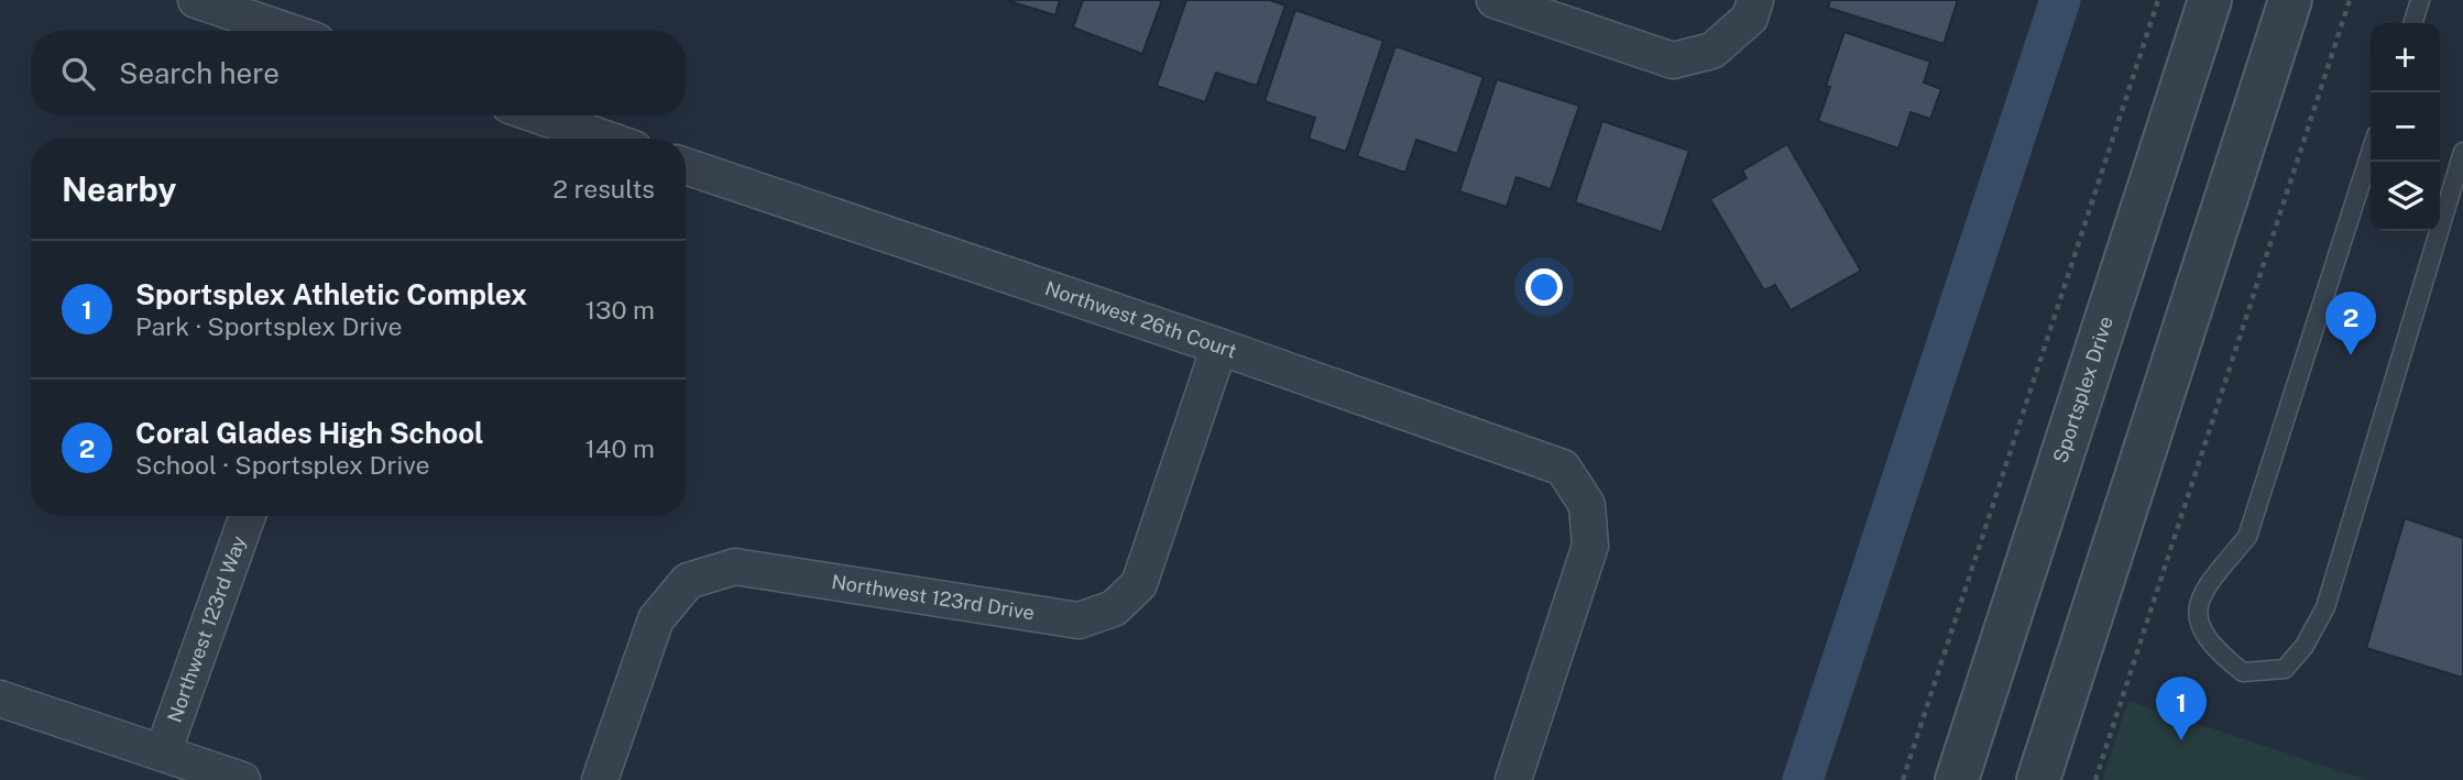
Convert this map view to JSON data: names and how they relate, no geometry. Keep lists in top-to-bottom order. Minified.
{"streets":{"street":["Northwest 26th Court","Sportsplex Drive","Northwest 123rd Drive","Northwest 123rd Way"]},"crossings":[["Northwest 26th Court","Northwest 123rd Drive"]],"page":{"map_buttons":["+","−"],"search":"Search here","heading":["Nearby","2 results"],"list":[{"mark":"1","name":"Sportsplex Athletic Complex","note":"Park · Sportsplex Drive","value":"130 m"},{"mark":"2","name":"Coral Glades High School","note":"School · Sportsplex Drive","value":"140 m"}],"pins":["2","1"]}}
